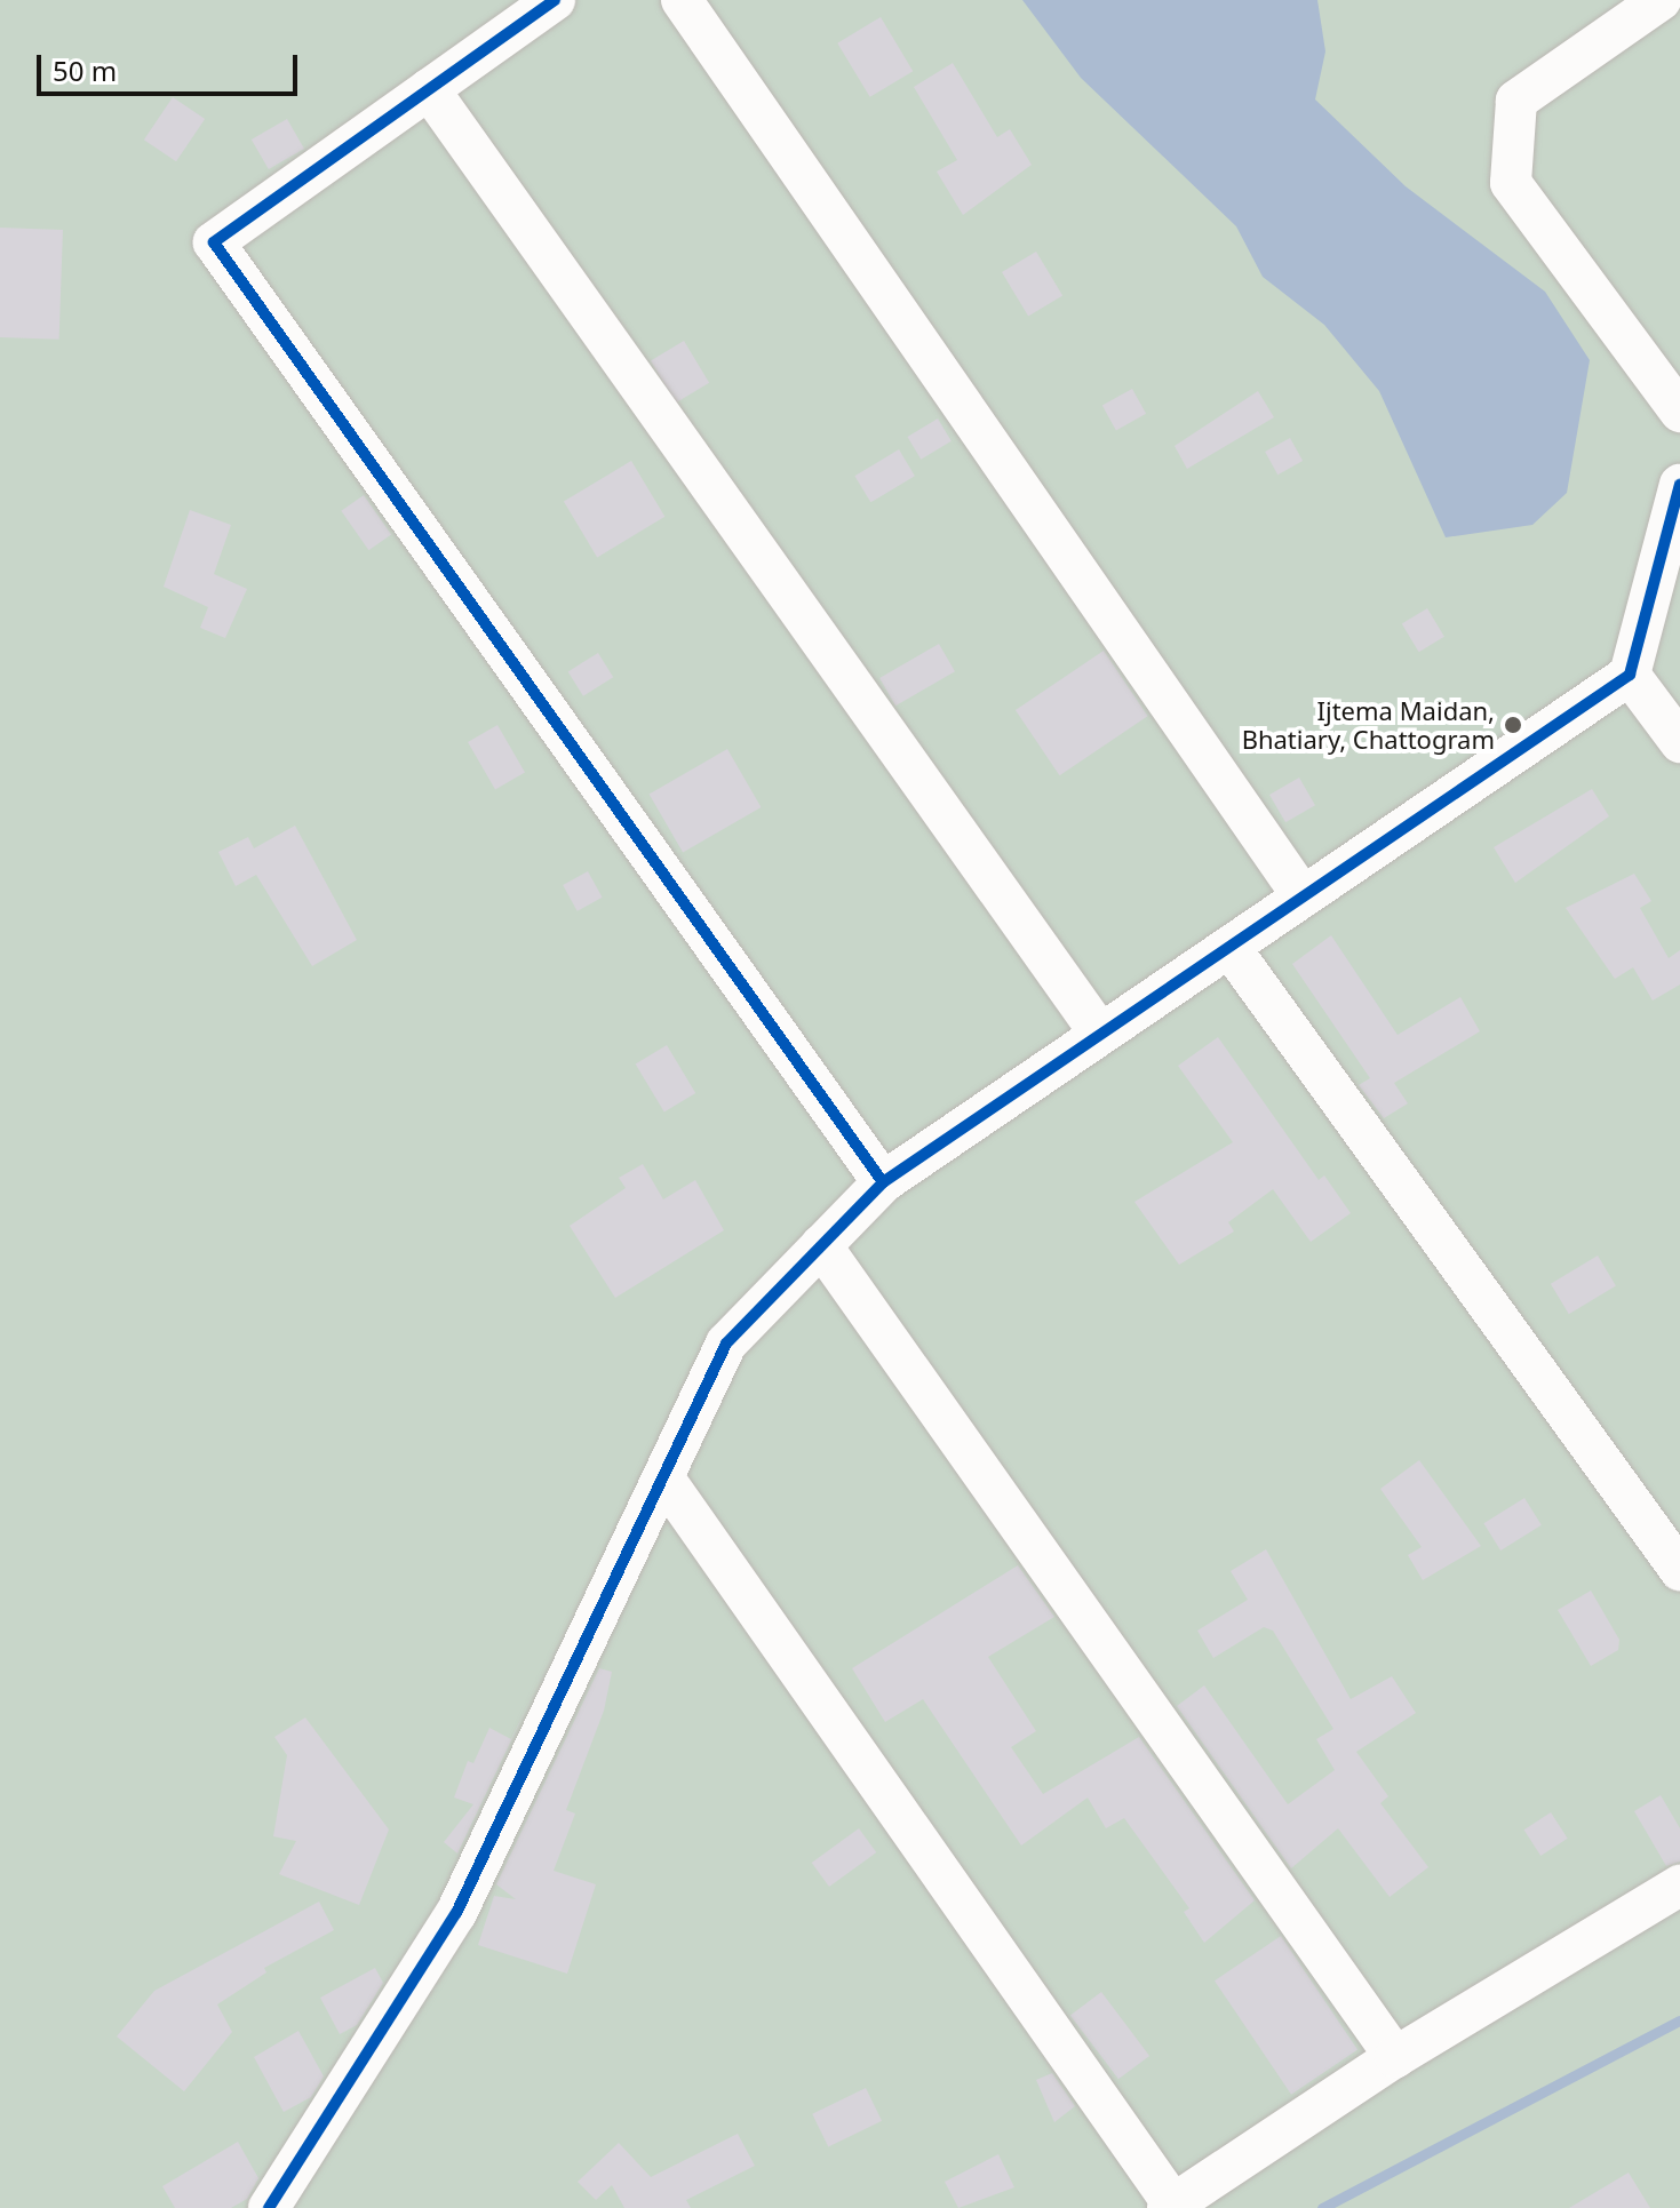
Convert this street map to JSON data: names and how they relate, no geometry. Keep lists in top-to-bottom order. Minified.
{"places":["Ijtema Maidan, Bhatiary, Chattogram"],"scale_bar":"50 m"}
